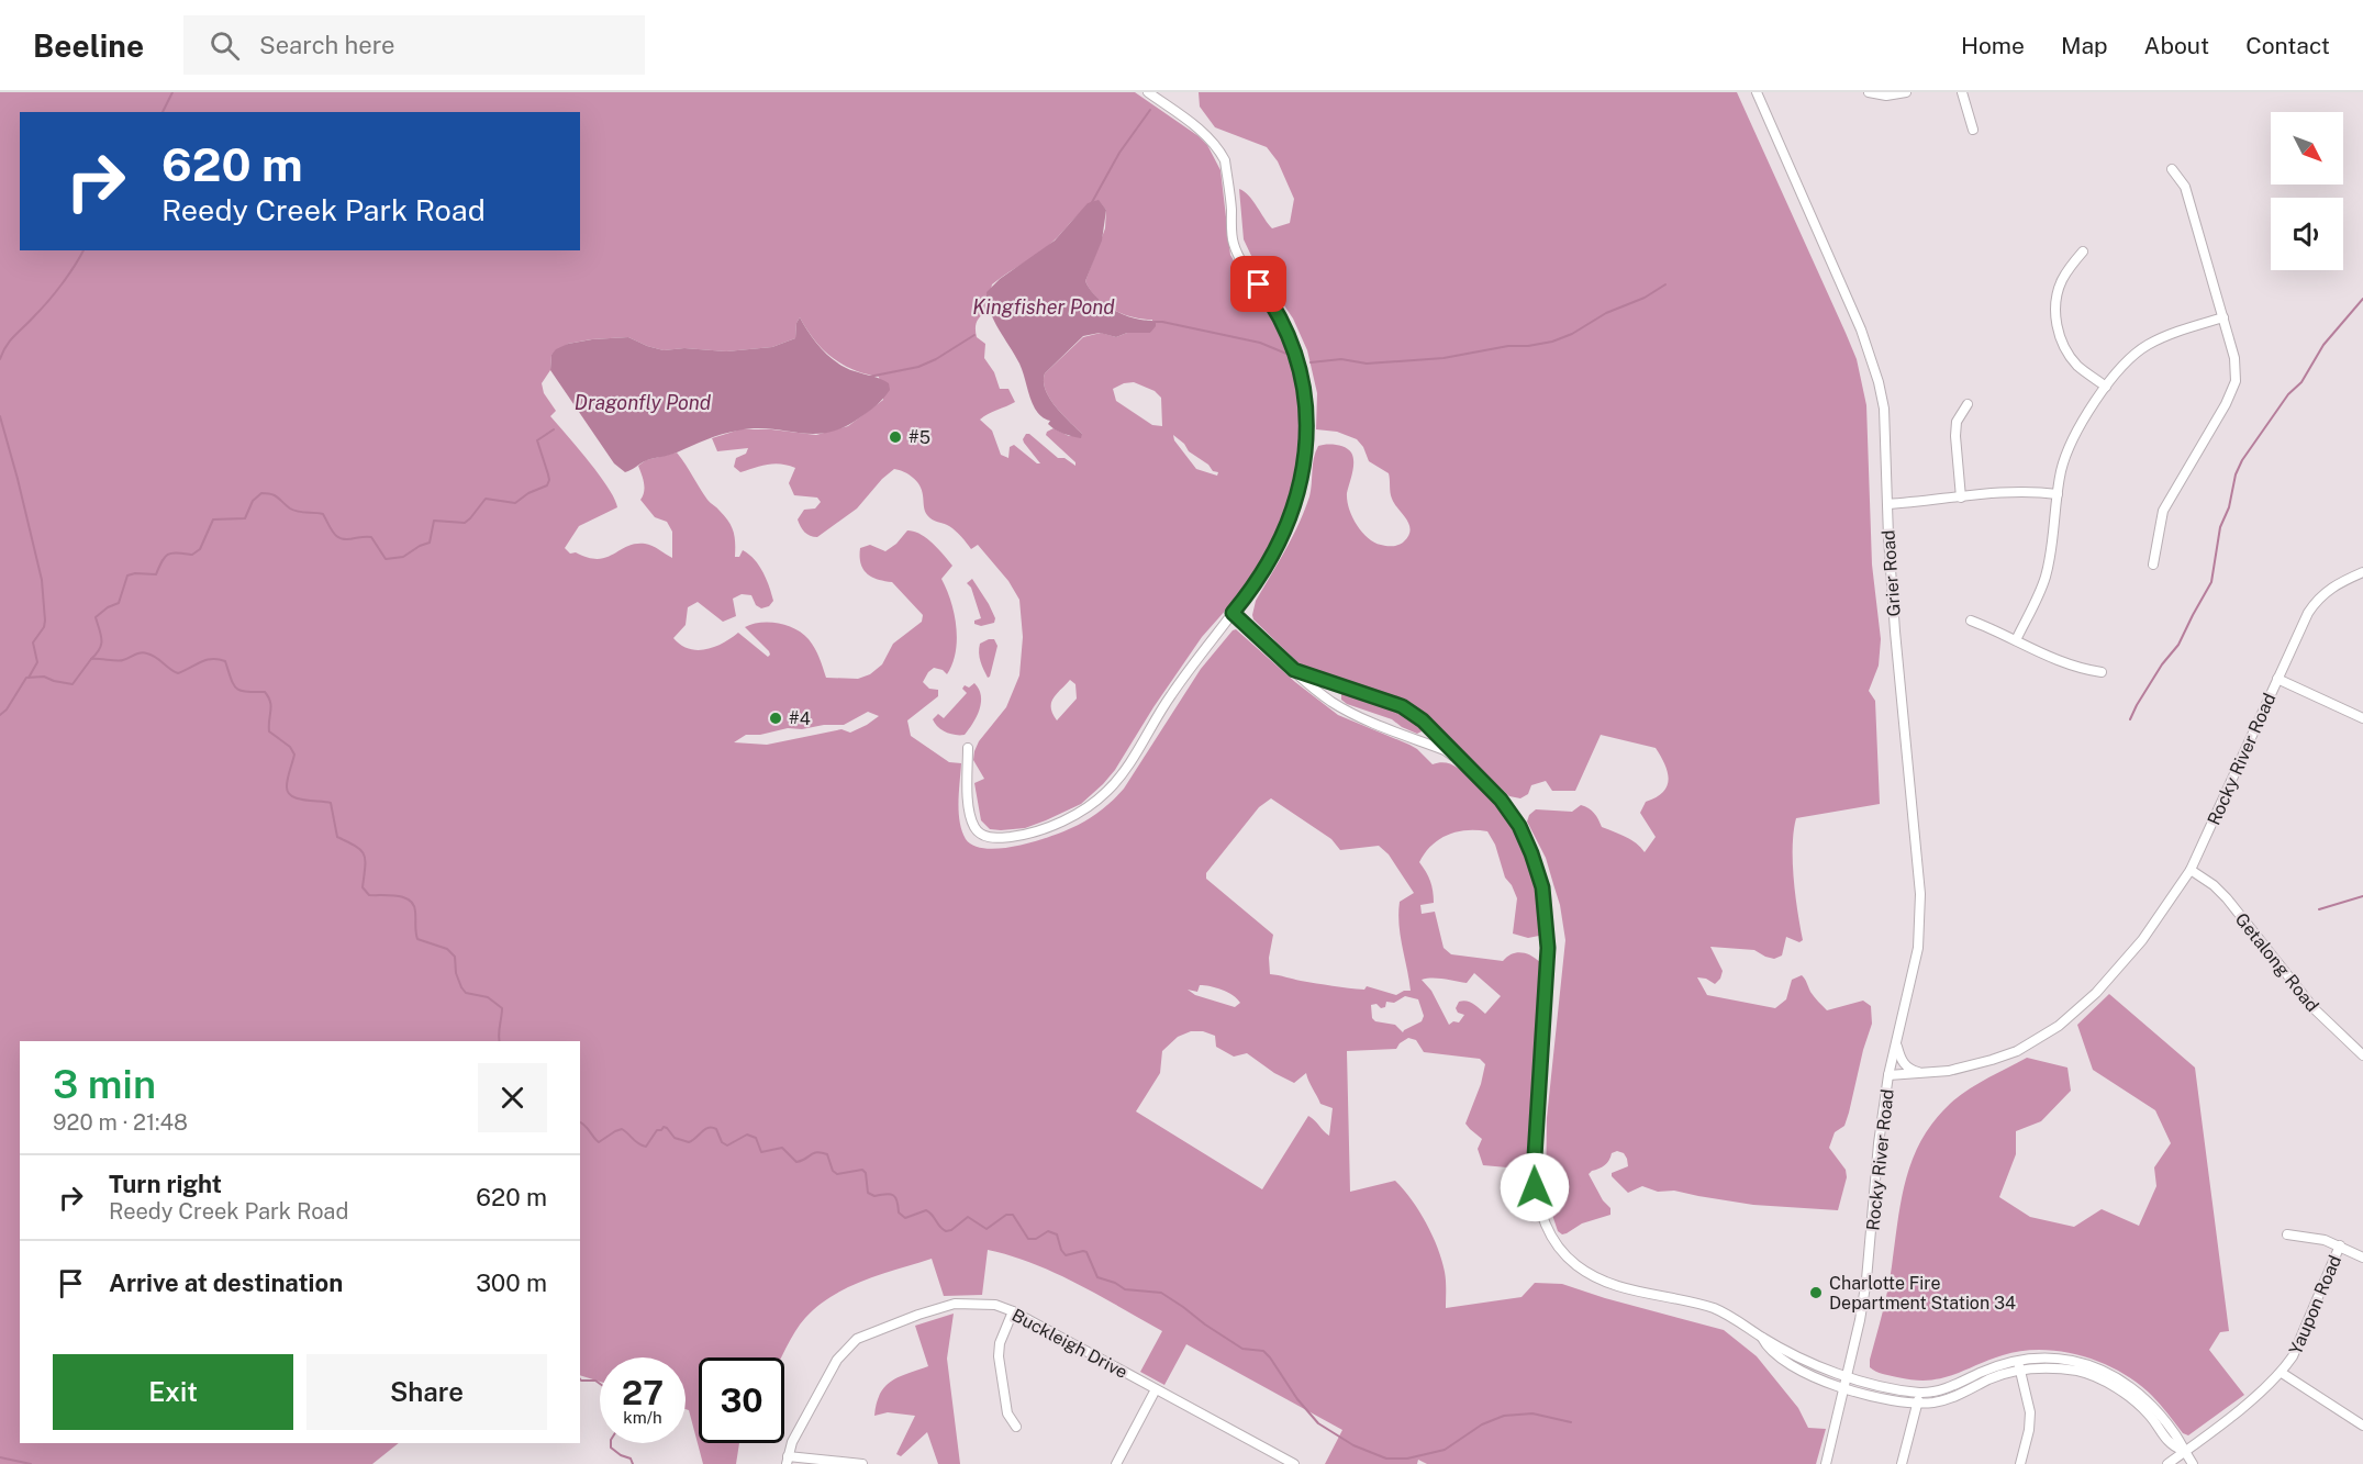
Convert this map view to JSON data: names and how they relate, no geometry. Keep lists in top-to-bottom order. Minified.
{"streets":{"street":["Grier Road","Rocky River Road","Getalong Road","Yaupon Road","Buckleigh Drive"]},"crossings":[["Grier Road","Rocky River Road"],["Rocky River Road","Getalong Road"]],"water":["Kingfisher Pond","Dragonfly Pond"],"places":["#5","#4","Charlotte Fire Department Station 34"],"north":"bottom right","page":{"header":"Beeline","search":"Search here","nav":["Home","Map","About","Contact"],"turn":["620 m","Reedy Creek Park Road"],"heading":["3 min","920 m · 21:48"],"list":[{"name":"Turn right","note":"Reedy Creek Park Road","value":"620 m"},{"name":"Arrive at destination","value":"300 m"}],"buttons":["Exit","Share"],"speed":"27 km/h","limit":"30"}}
